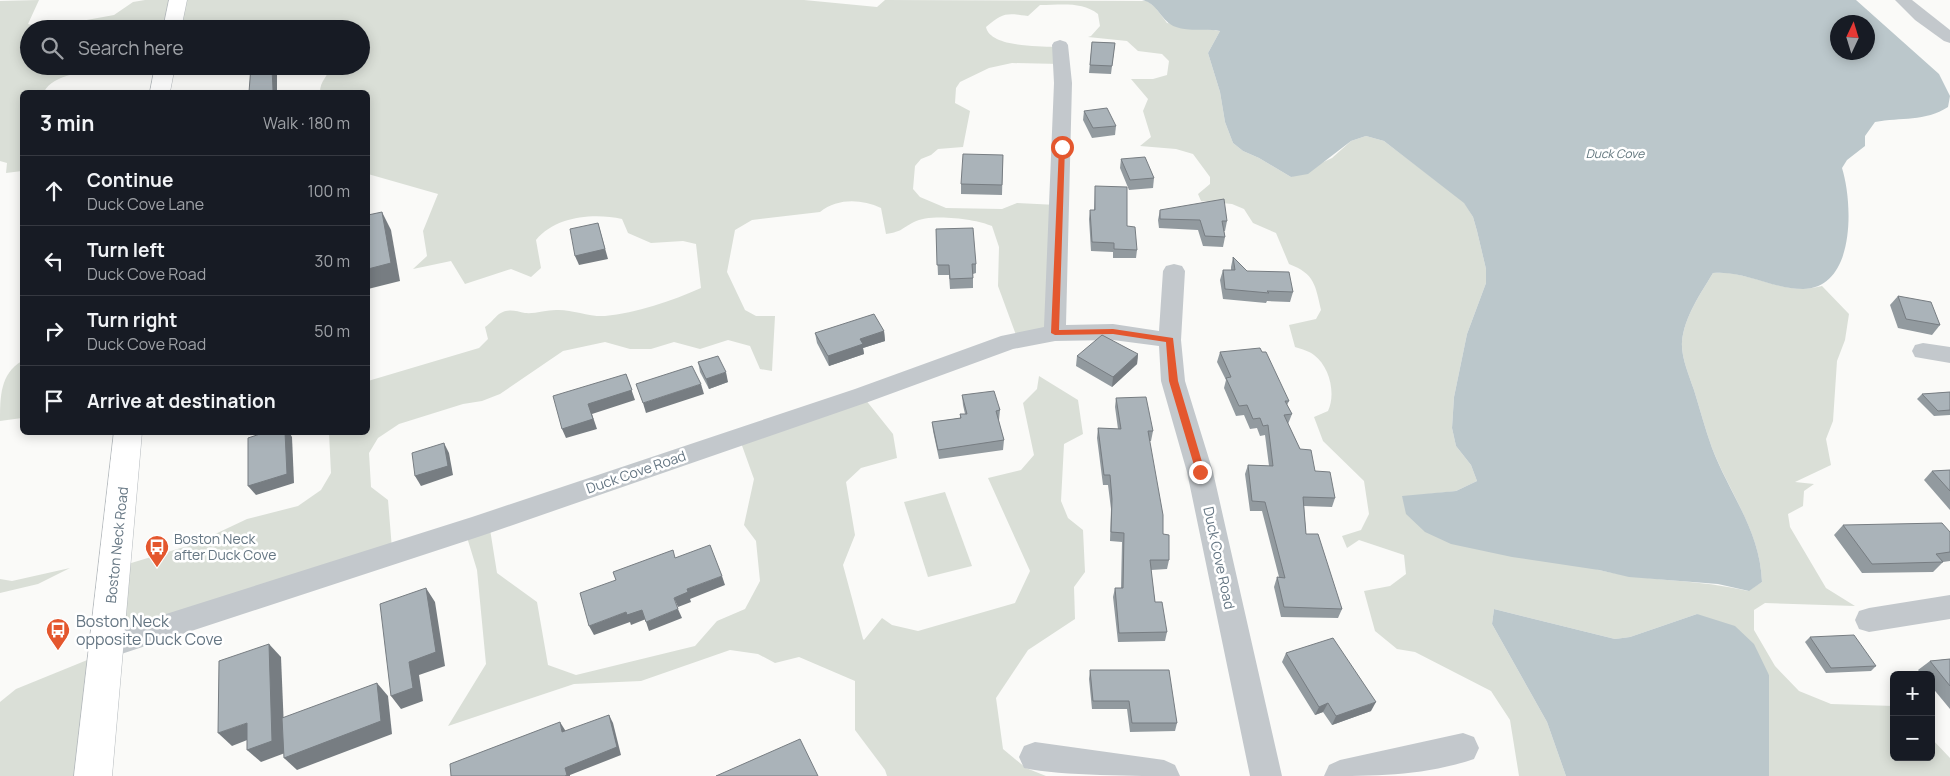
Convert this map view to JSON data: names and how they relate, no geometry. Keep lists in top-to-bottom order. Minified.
{"streets":{"main road":["Boston Neck Road"],"street":["Duck Cove Road"]},"crossings":[["Duck Cove Road","Boston Neck Road"]],"water":["Duck Cove"],"places":{"bus stop":["Boston Neck after Duck Cove","Boston Neck opposite Duck Cove"]},"north":"top","page":{"search":"Search here","heading":["3 min","Walk · 180 m"],"list":[["Continue","Duck Cove Lane","100 m"],["Turn left","Duck Cove Road","30 m"],["Turn right","Duck Cove Road","50 m"],"Arrive at destination"],"map_buttons":["+","−"]}}
